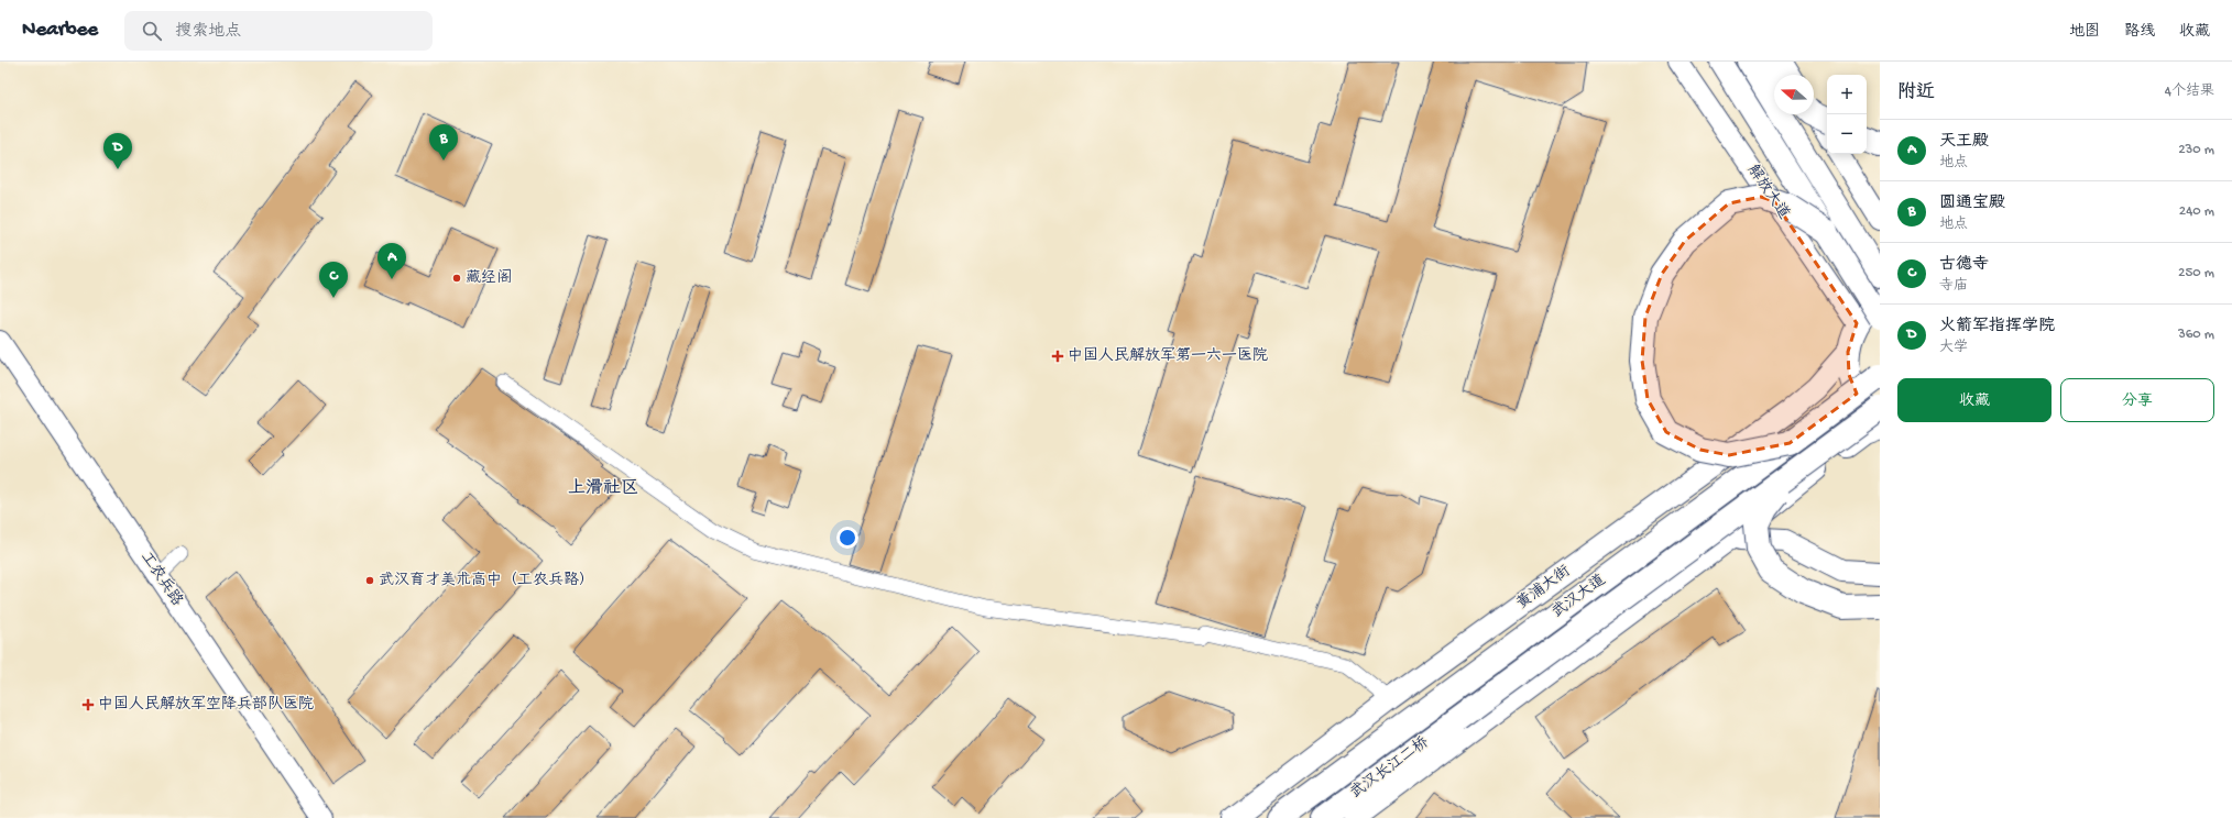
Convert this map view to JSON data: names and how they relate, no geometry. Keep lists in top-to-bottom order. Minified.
{"streets":{"highway":["武汉大道","武汉长江二桥"],"main road":["解放大道","黄浦大街"],"street":["工农兵路"]},"crossings":[["武汉大道","武汉长江二桥"]],"districts":["上滑社区"],"places":{"other":["藏经阁","武汉育才美术高中（工农兵路）"],"health":["中国人民解放军第一六一医院","中国人民解放军空降兵部队医院"]},"north":"left","page":{"header":"Nearbee","search":"搜索地点","nav":["地图","路线","收藏"],"heading":["附近","4个结果"],"map_buttons":["+","−"],"list":[{"mark":"A","name":"天王殿","note":"地点","value":"230 m"},{"mark":"B","name":"圆通宝殿","note":"地点","value":"240 m"},{"mark":"C","name":"古德寺","note":"寺庙","value":"250 m"},{"mark":"D","name":"火箭军指挥学院","note":"大学","value":"360 m"}],"pins":["B","D","A","C"],"buttons":["收藏","分享"]}}
